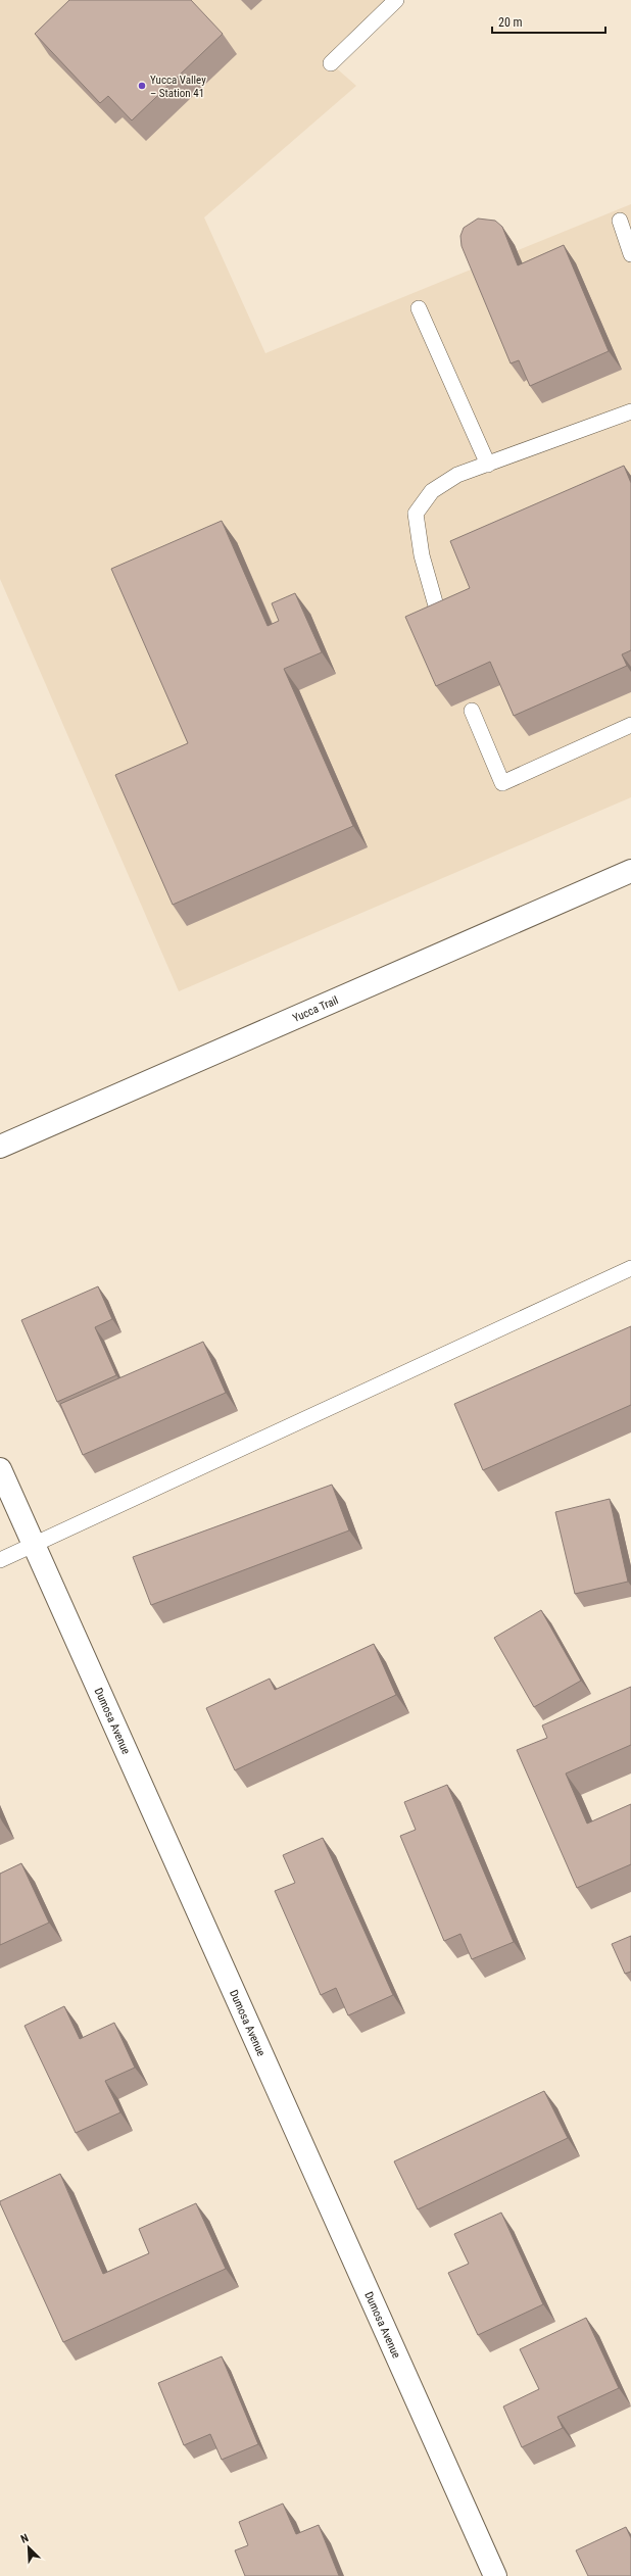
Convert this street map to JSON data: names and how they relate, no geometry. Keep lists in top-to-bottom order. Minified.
{"streets":{"street":["Yucca Trail","Dumosa Avenue"]},"places":["Yucca Valley – Station 41"],"scale_bar":"20 m","north":"top left"}
